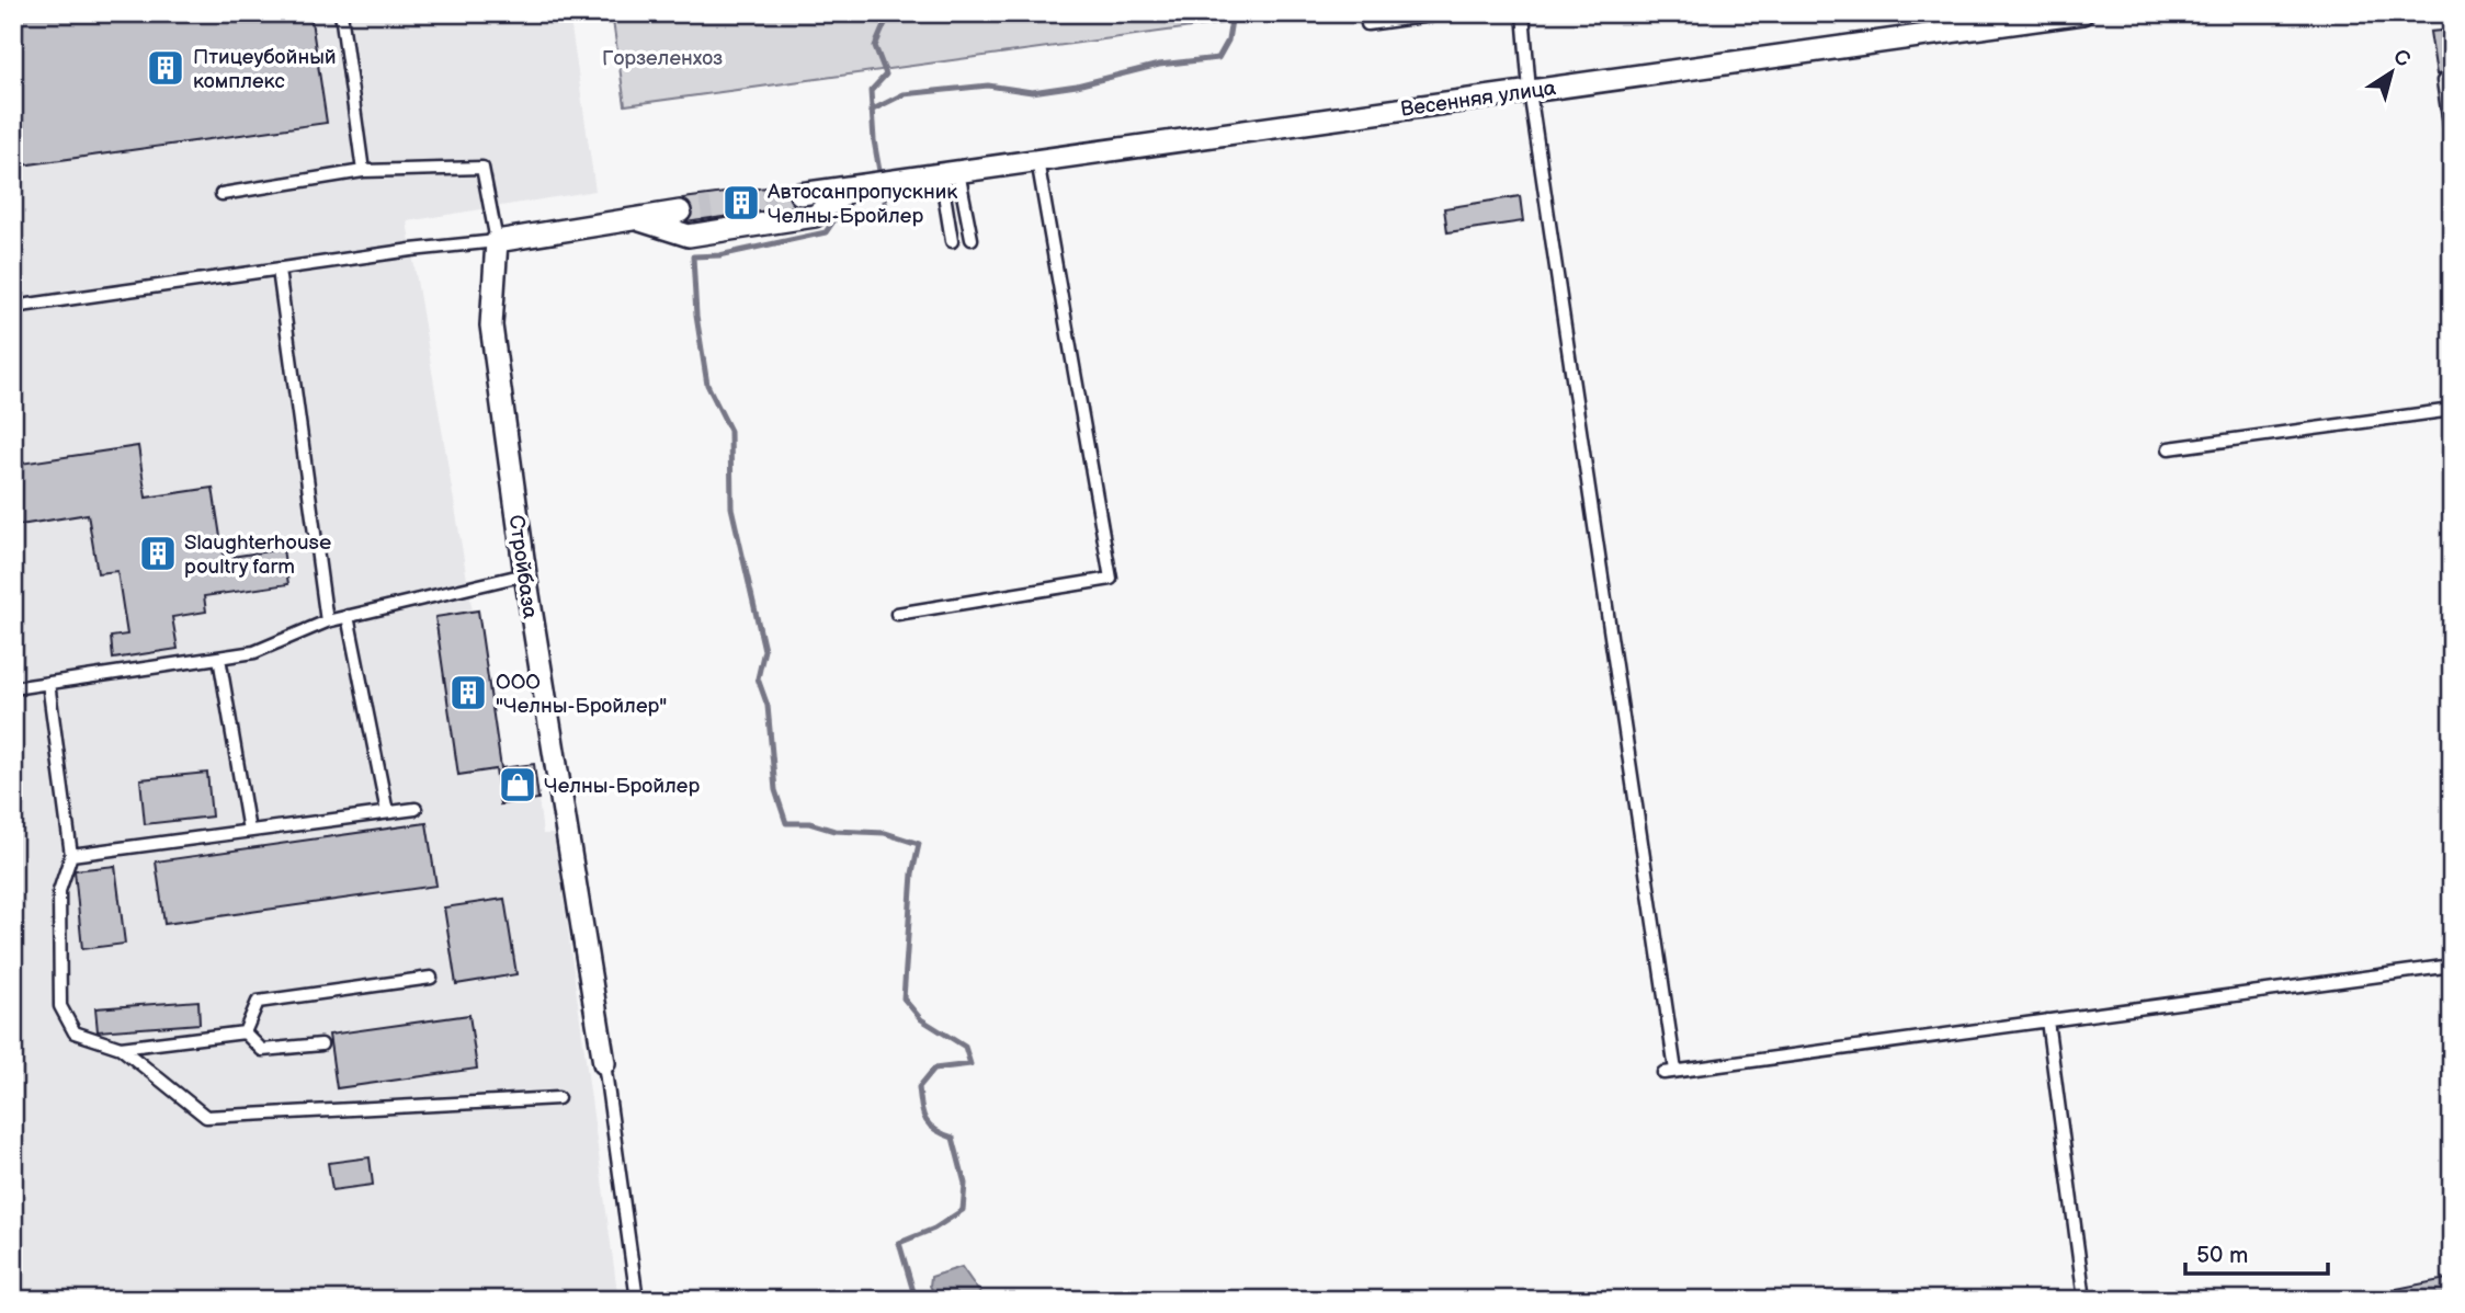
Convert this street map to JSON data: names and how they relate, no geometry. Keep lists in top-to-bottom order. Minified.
{"streets":{"street":["Весенняя улица","Стройбаза"]},"parks":["Горзеленхоз"],"places":{"building":["Птицеубойный комплекс","Автосанпропускник Челны-Бройлер","Slaughterhouse poultry farm","ООО \"Челны-Бройлер\""],"shop":["Челны-Бройлер"]},"scale_bar":"50 m","north":"top right"}
